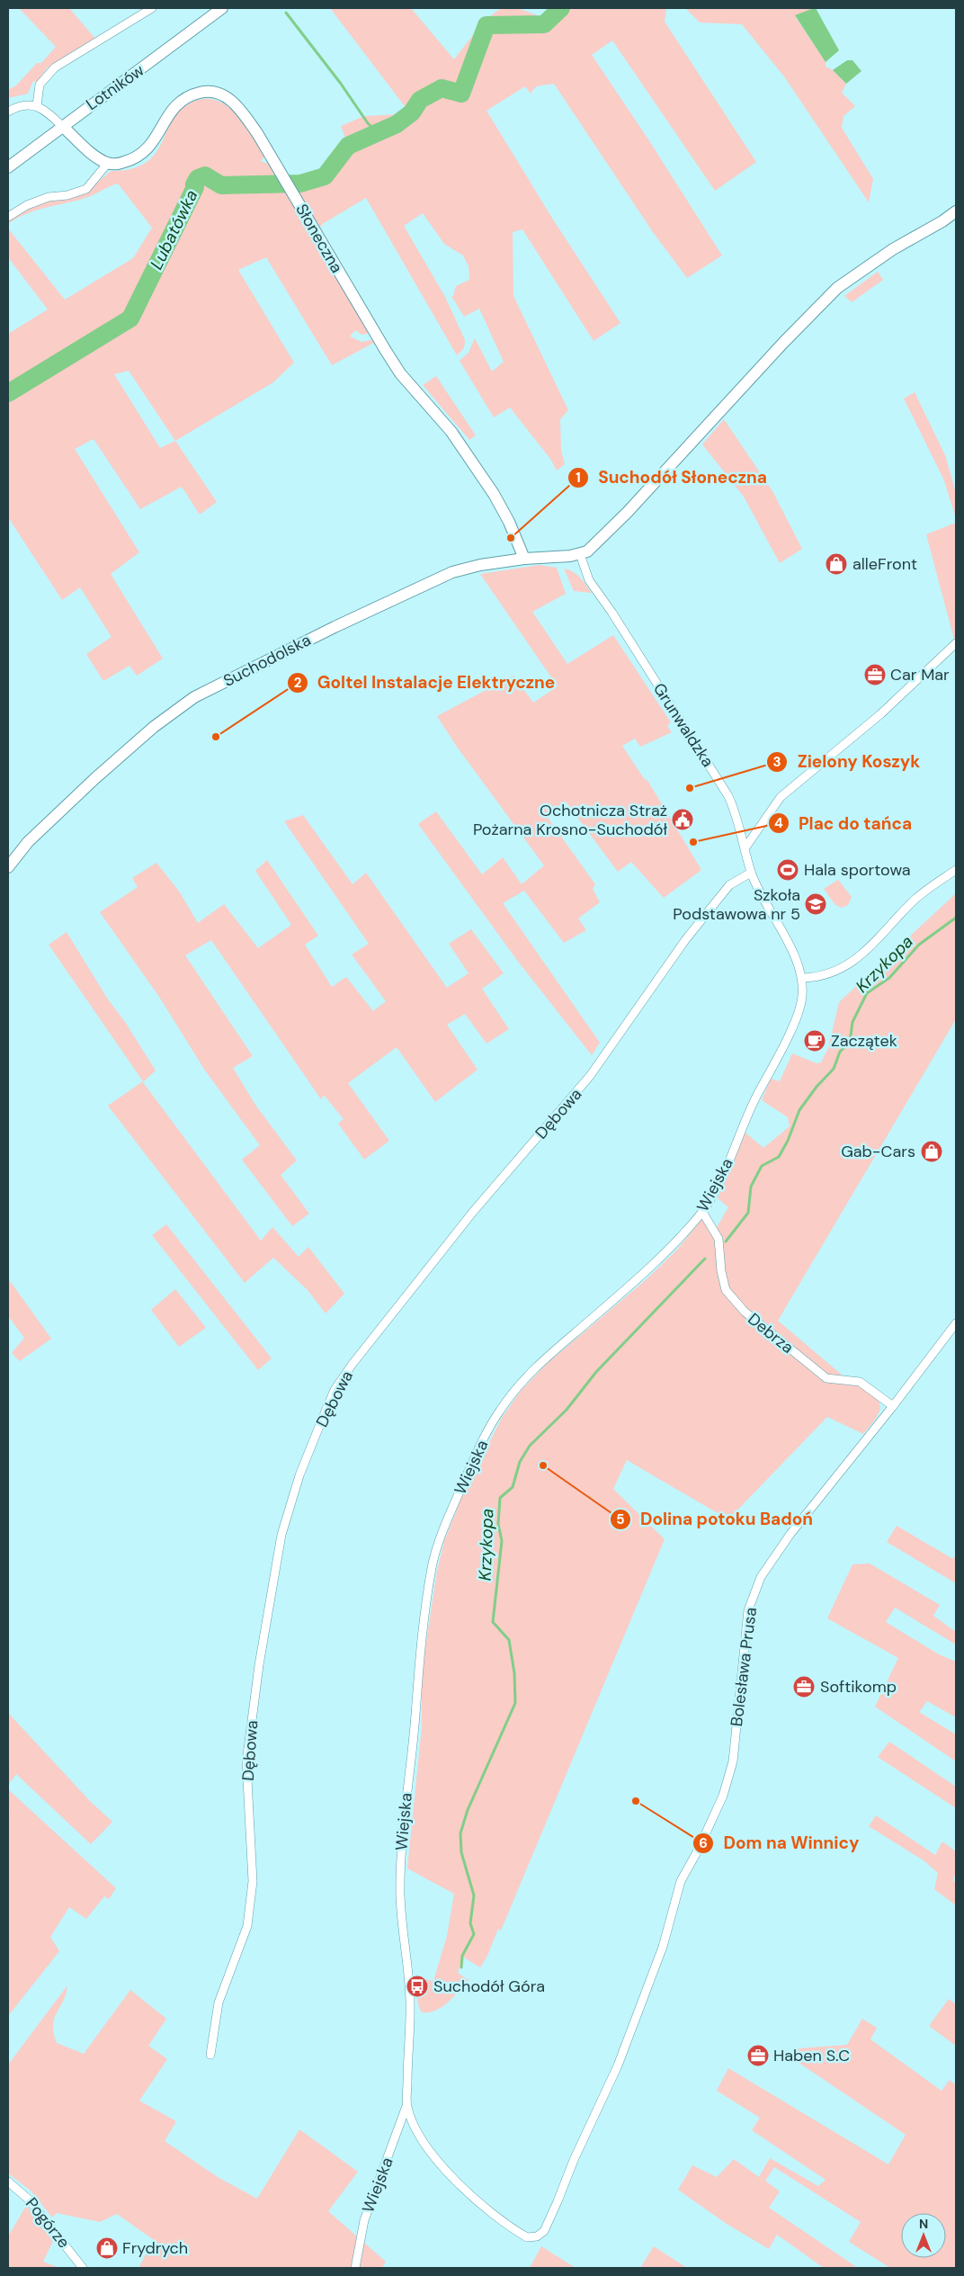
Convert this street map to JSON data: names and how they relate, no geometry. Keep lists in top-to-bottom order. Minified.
{"streets":{"street":["Lotników","Słoneczna","Suchodolska","Grunwaldzka","Dębowa","Wiejska","Debrza","Bolesława Prusa","Pogórze"]},"crossings":[["Słoneczna","Suchodolska"],["Suchodolska","Grunwaldzka"],["Grunwaldzka","Dębowa"],["Grunwaldzka","Wiejska"],["Wiejska","Debrza"],["Wiejska","Bolesława Prusa"],["Debrza","Bolesława Prusa"]],"water":["Lubatówka","Krzykopa"],"places":{"other":["Suchodół Słoneczna","Goltel Instalacje Elektryczne","Zielony Koszyk","Plac do tańca","Dolina potoku Badoń","Dom na Winnicy"],"shop":["alleFront","Gab-Cars","Frydrych"],"office":["Car Mar","Softikomp","Haben S.C"],"public building":["Ochotnicza Straż Pożarna Krosno-Suchodół"],"sports":["Hala sportowa"],"school or university":["Szkoła Podstawowa nr 5"],"cafe":["Zaczątek"],"bus stop":["Suchodół Góra"]},"north":"top"}
